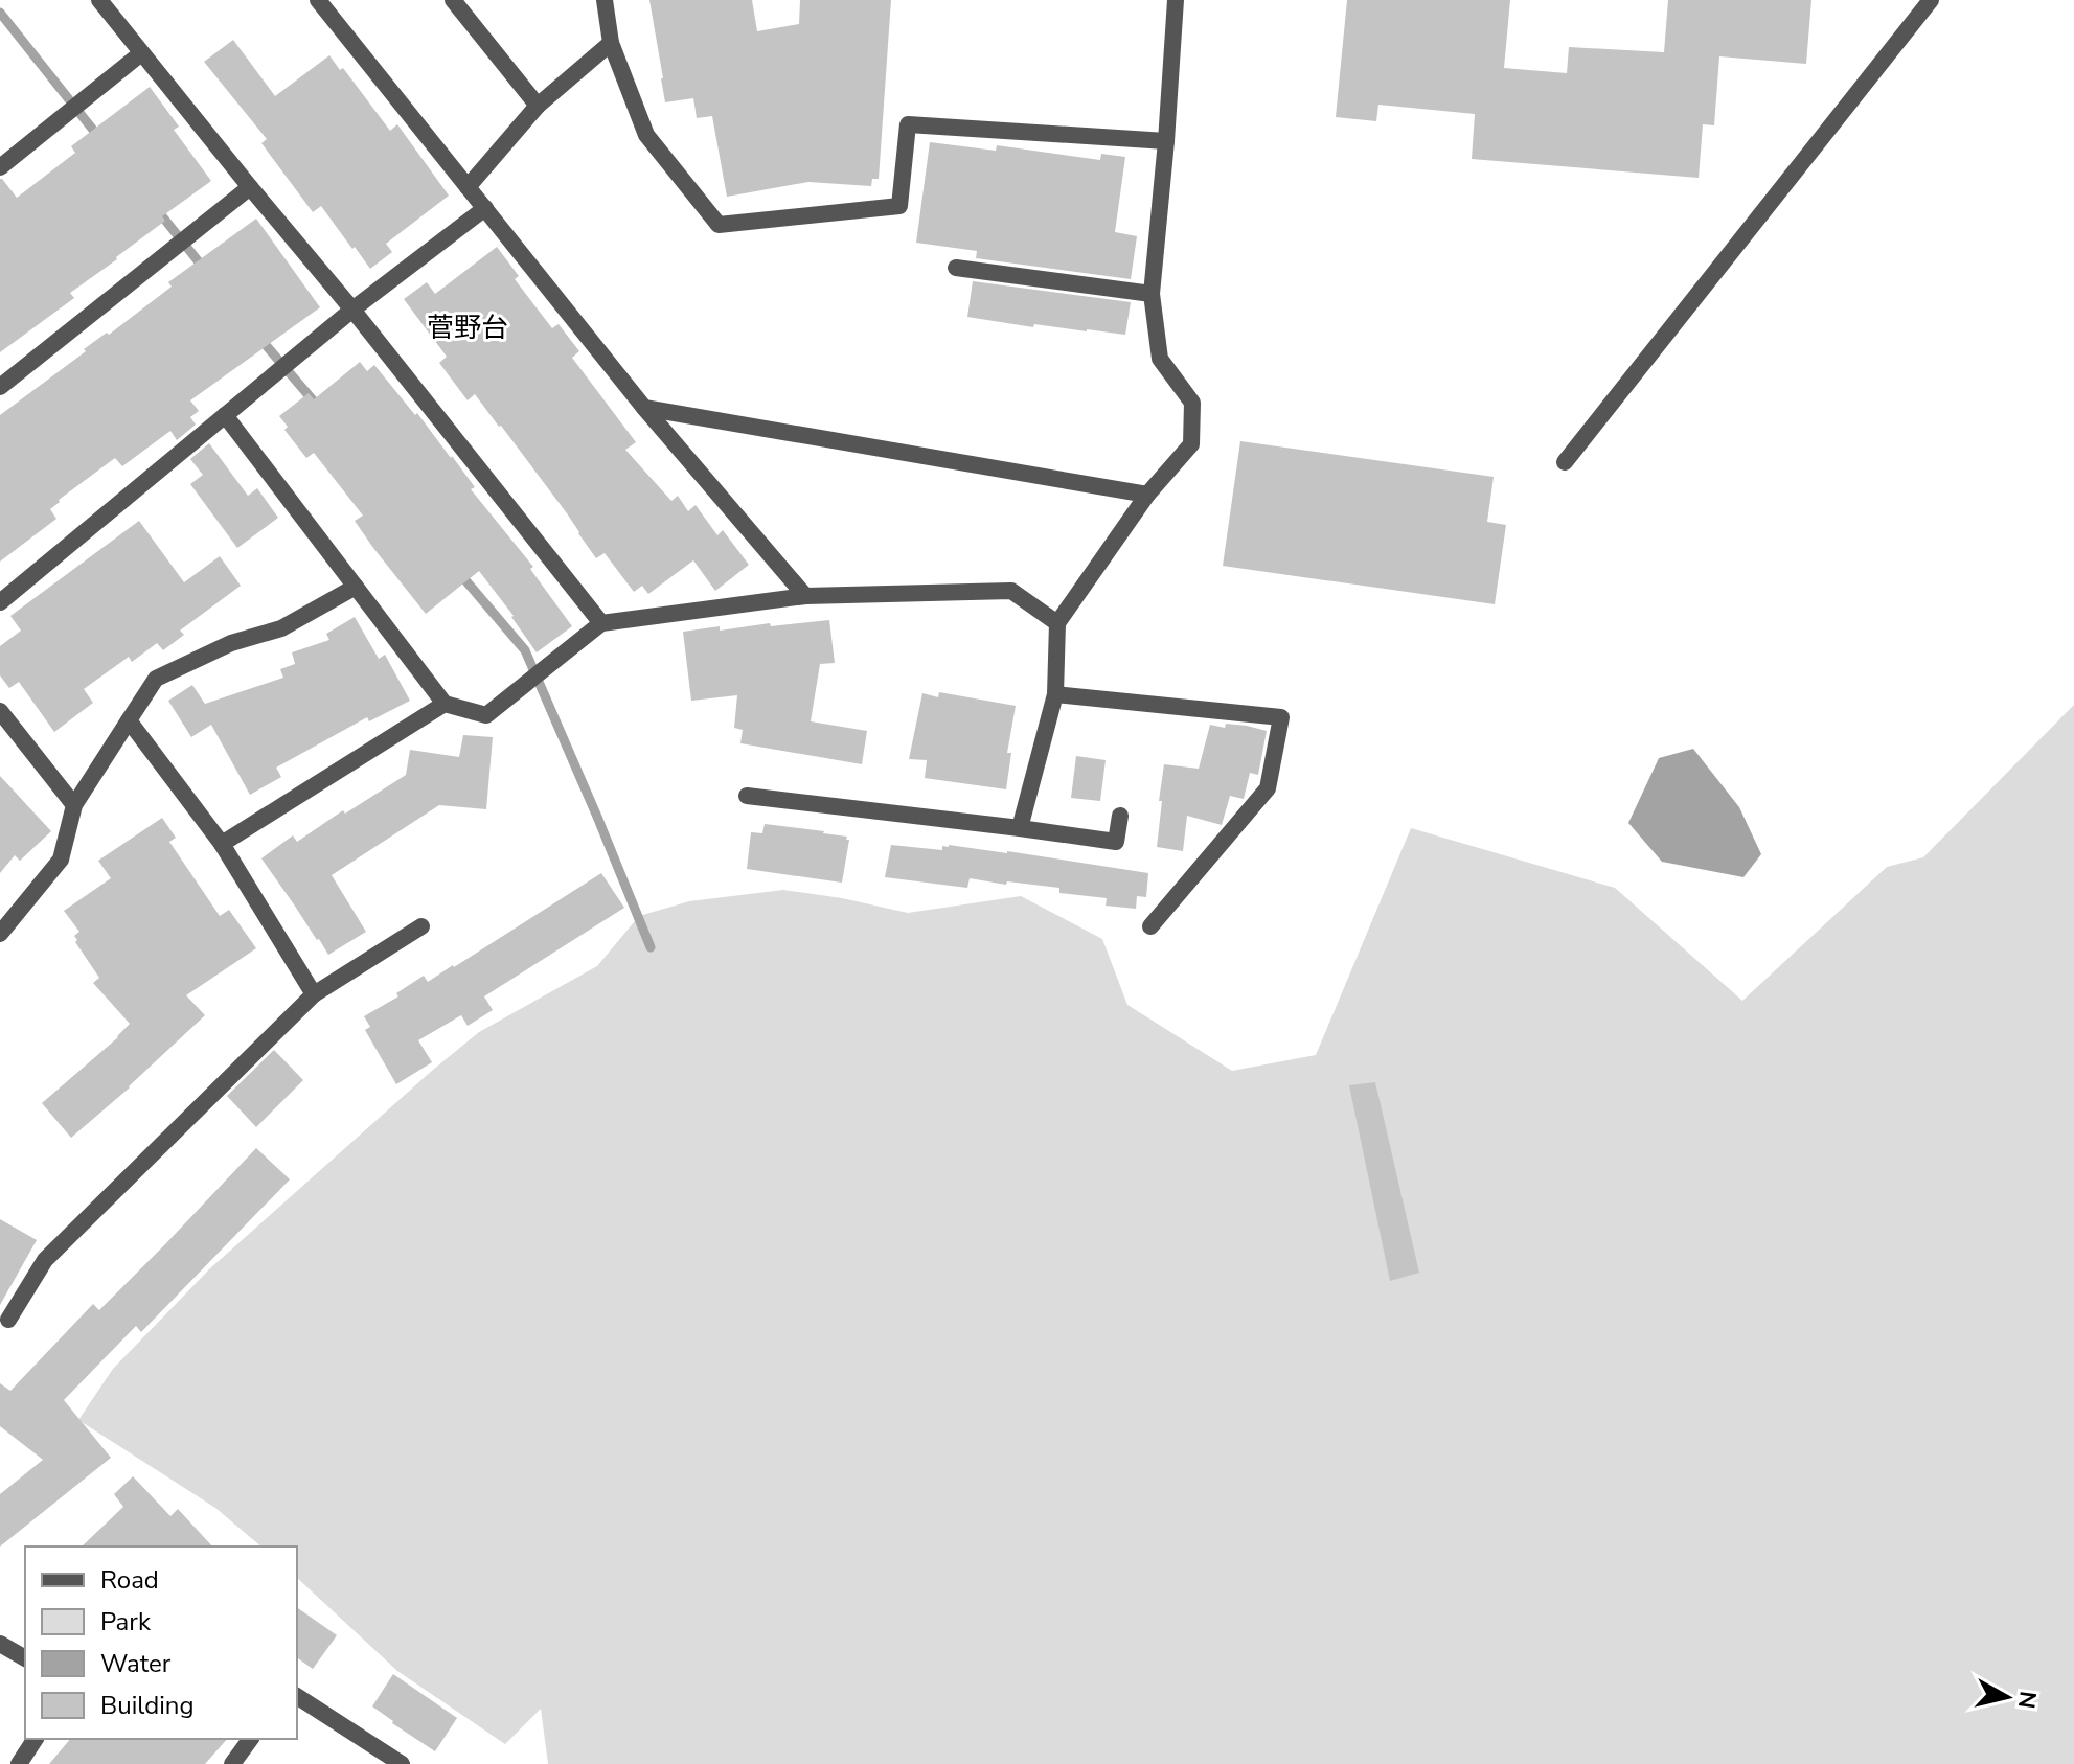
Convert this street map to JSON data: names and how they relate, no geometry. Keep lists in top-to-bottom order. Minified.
{"districts":["菅野台"],"legend":["Road","Park","Water","Building"],"north":"right"}
